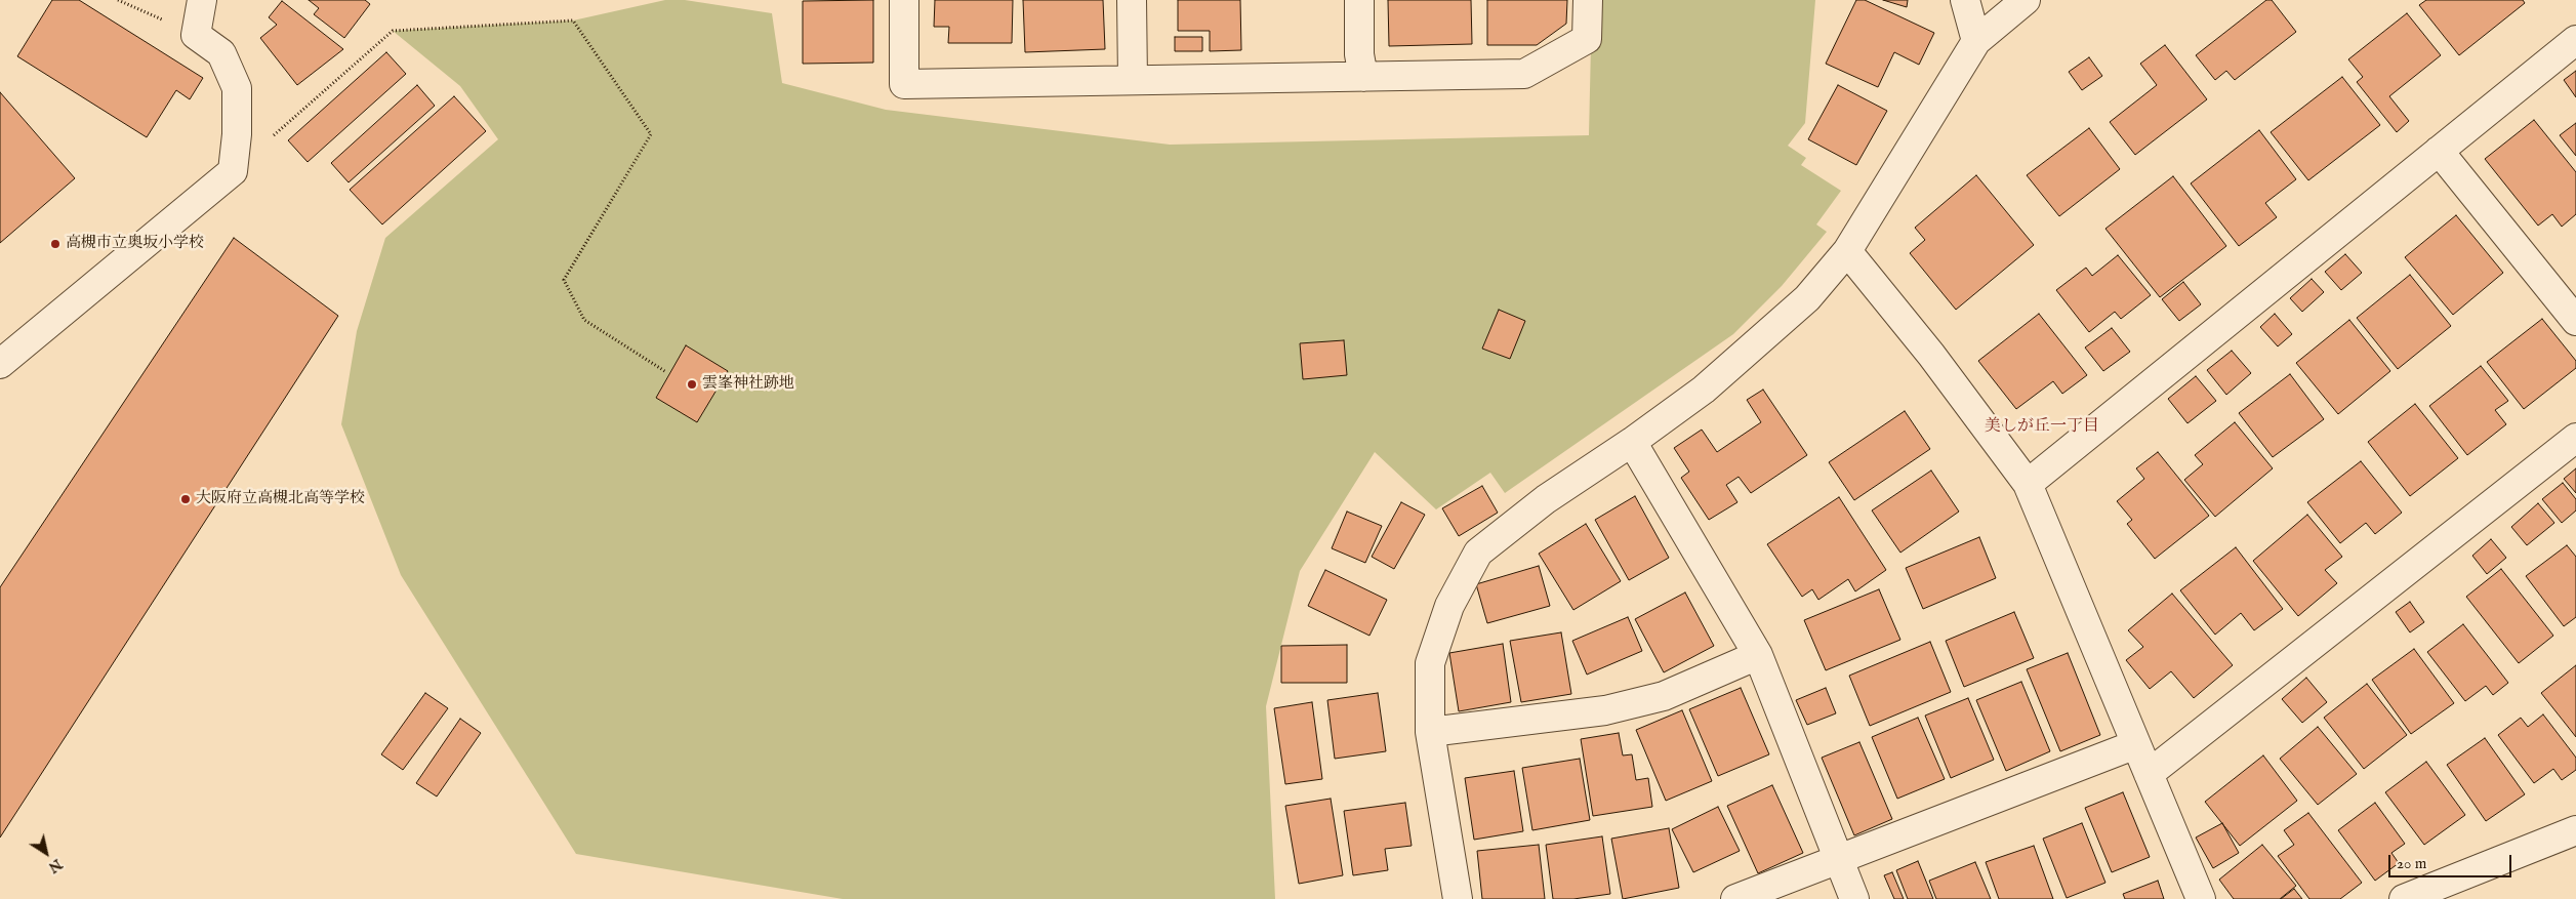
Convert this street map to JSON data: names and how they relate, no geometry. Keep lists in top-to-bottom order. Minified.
{"districts":["美しが丘一丁目"],"places":["高槻市立奥坂小学校","雲峯神社跡地","大阪府立高槻北高等学校"],"scale_bar":"20 m","north":"bottom right"}
